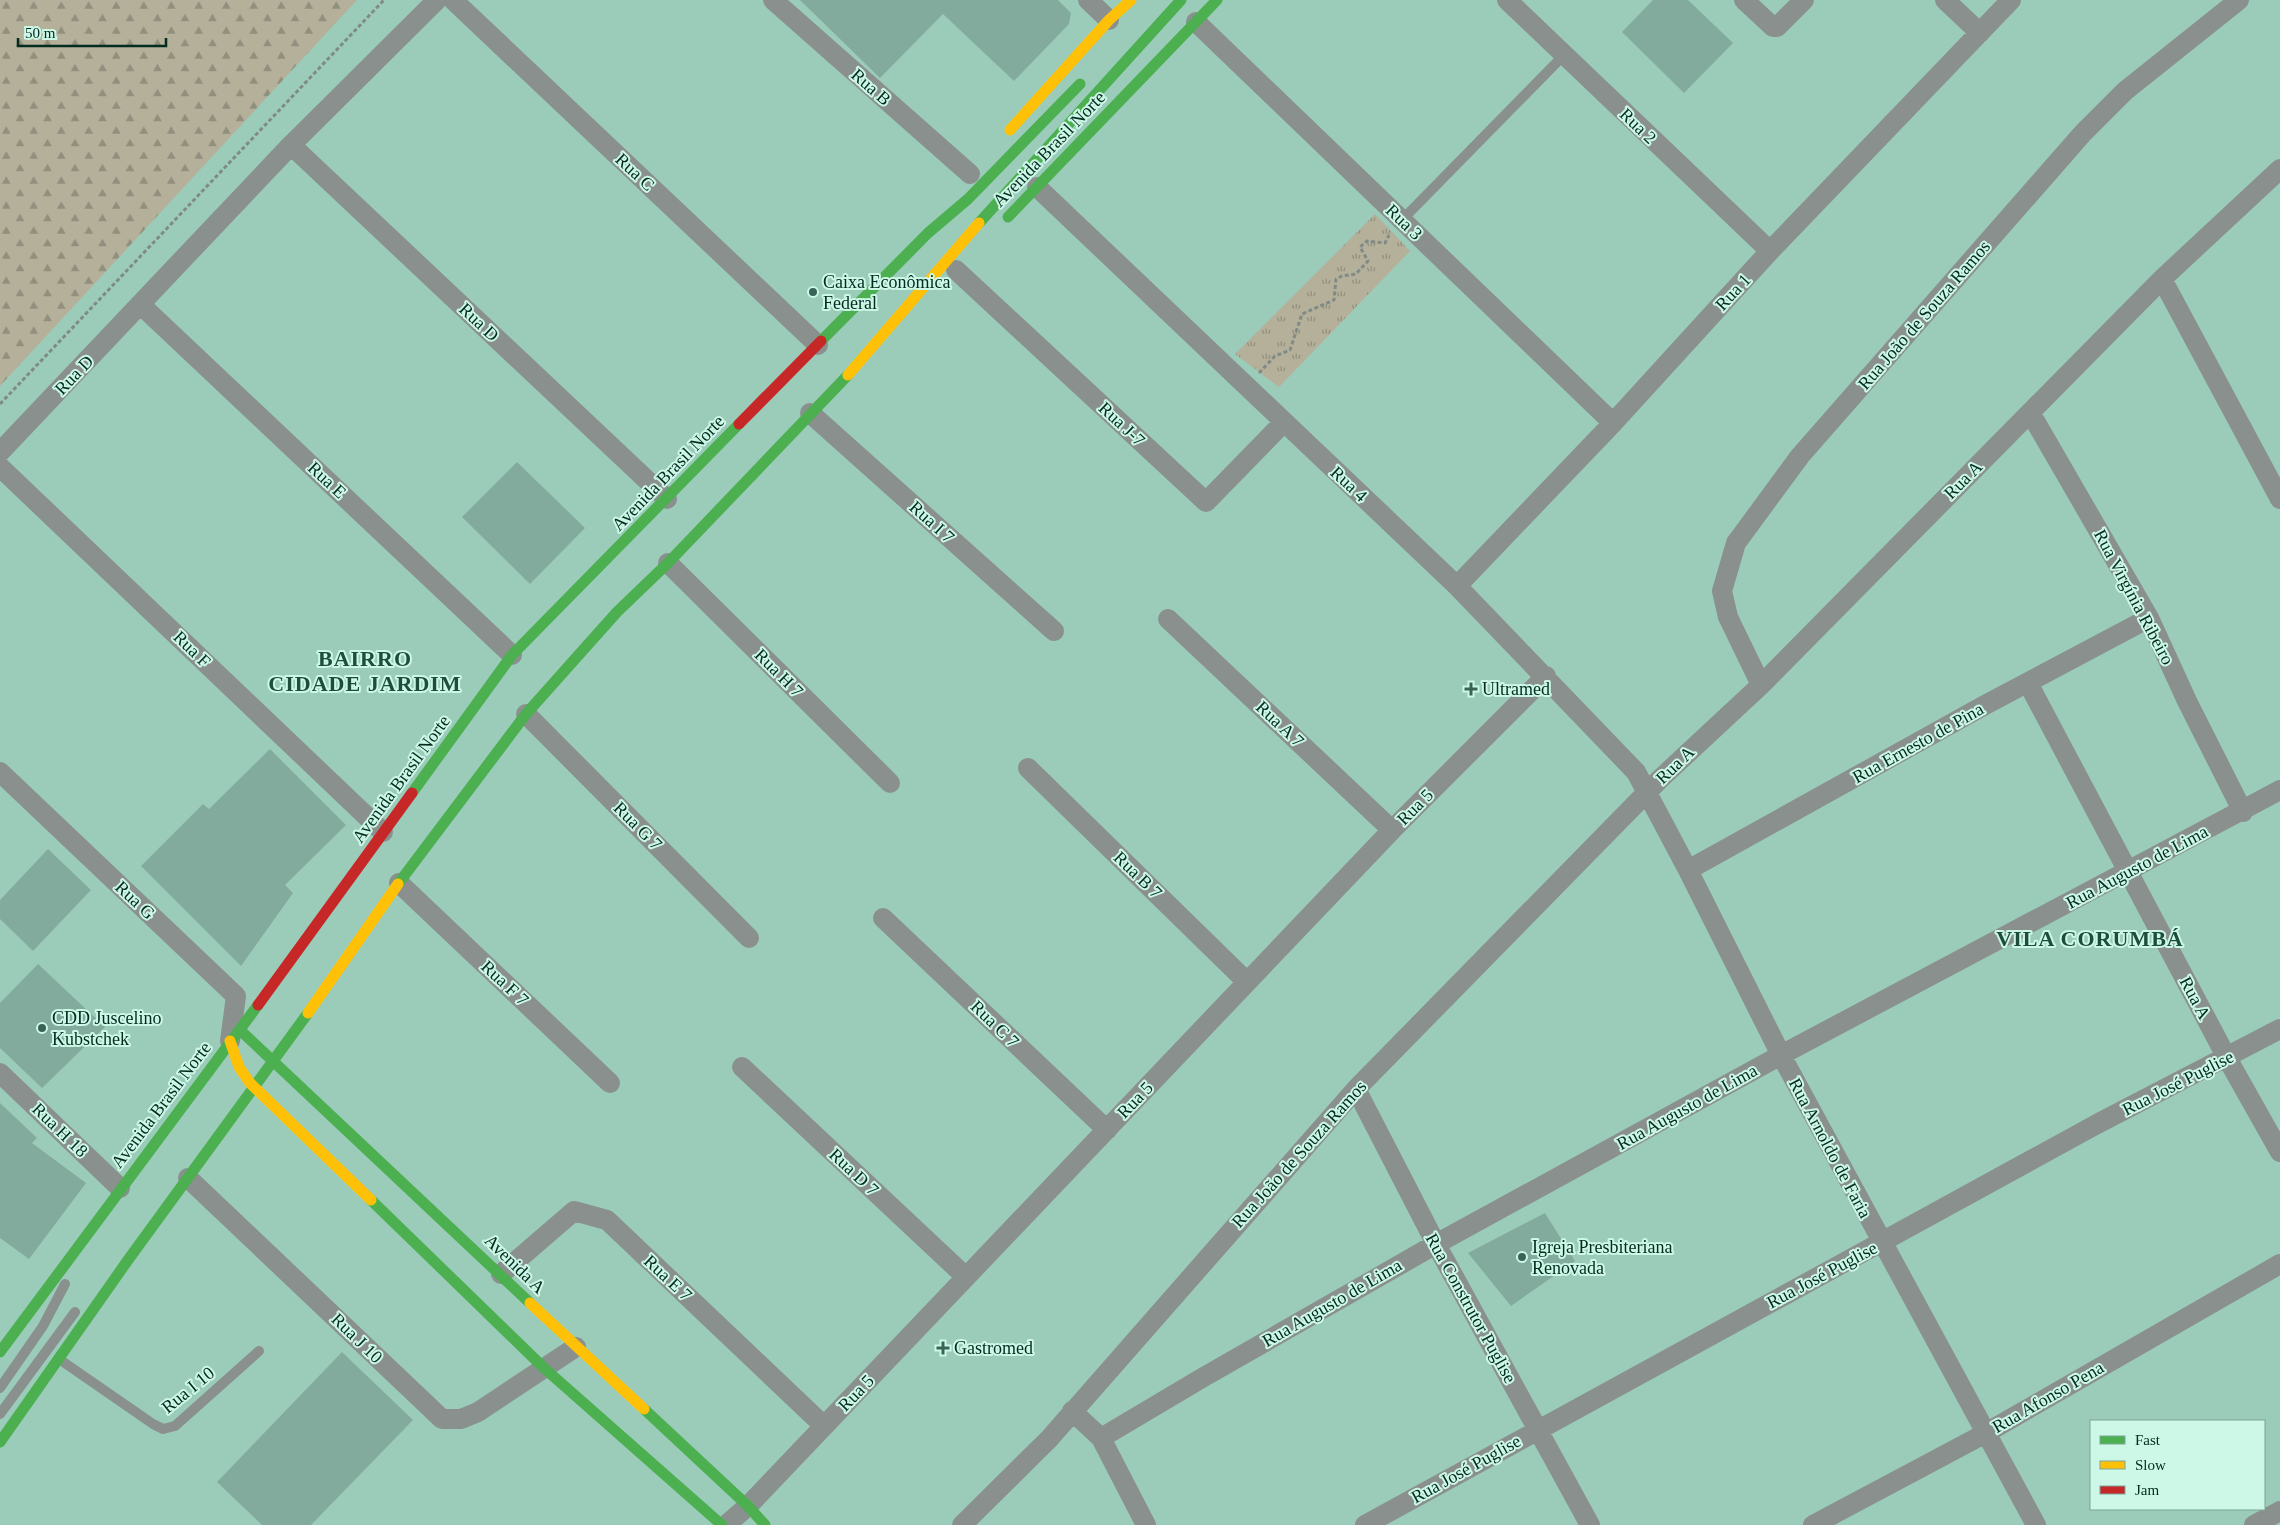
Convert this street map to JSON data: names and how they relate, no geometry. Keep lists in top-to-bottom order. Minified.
{"streets":{"main road":["Avenida Brasil Norte","Avenida A"],"street":["Rua B","Rua 2","Rua C","Rua 3","Rua 1","Rua João de Souza Ramos","Rua D","Rua J-7","Rua E","Rua A","Rua 4","Rua I 7","Rua Virgínia Ribeiro","Rua F","Rua H 7","Rua A 7","Rua Ernesto de Pina","Rua 5","Rua G 7","Rua Augusto de Lima","Rua B 7","Rua G","Rua F 7","Rua C 7","Rua José Puglise","Rua H 18","Rua Arnoldo de Faria","Rua D 7","Rua E 7","Rua Construtor Puglise","Rua J 10","Rua Afonso Pena"],"lane":["Rua I 10"]},"crossings":[["Rua 2","Rua 1"],["Avenida Brasil Norte","Rua C"],["Avenida Brasil Norte","Rua 3"],["Avenida Brasil Norte","Rua D"],["Avenida Brasil Norte","Rua J-7"],["Avenida Brasil Norte","Rua E"],["Avenida Brasil Norte","Rua 4"],["Avenida Brasil Norte","Rua I 7"],["Avenida Brasil Norte","Rua F"],["Avenida Brasil Norte","Rua H 7"],["Avenida Brasil Norte","Rua G 7"],["Avenida Brasil Norte","Rua G"],["Avenida Brasil Norte","Rua F 7"],["Avenida Brasil Norte","Rua H 18"],["Avenida Brasil Norte","Avenida A"],["Avenida Brasil Norte","Rua J 10"],["Avenida Brasil Norte","Rua I 10"],["Rua 3","Rua 1"],["Rua 1","Rua 4"],["Rua João de Souza Ramos","Rua A"],["Rua João de Souza Ramos","Rua 4"],["Rua João de Souza Ramos","Rua Arnoldo de Faria"],["Rua João de Souza Ramos","Rua Construtor Puglise"],["Rua D","Rua E"],["Rua J-7","Rua 4"],["Rua A","Rua 4"],["Rua A","Rua Virgínia Ribeiro"],["Rua A","Rua Ernesto de Pina"],["Rua A","Rua Augusto de Lima"],["Rua A","Rua José Puglise"],["Rua A","Rua Arnoldo de Faria"],["Rua 4","Rua 5"],["Rua 4","Rua Arnoldo de Faria"],["Rua Virgínia Ribeiro","Rua Ernesto de Pina"],["Rua Virgínia Ribeiro","Rua Augusto de Lima"],["Rua A 7","Rua 5"],["Rua Ernesto de Pina","Rua Arnoldo de Faria"],["Rua 5","Rua B 7"],["Rua 5","Rua C 7"],["Rua 5","Rua D 7"],["Rua 5","Avenida A"],["Rua 5","Rua E 7"],["Rua Augusto de Lima","Rua Arnoldo de Faria"],["Rua Augusto de Lima","Rua Construtor Puglise"],["Rua G","Avenida A"],["Rua José Puglise","Rua Arnoldo de Faria"],["Rua José Puglise","Rua Construtor Puglise"],["Rua Arnoldo de Faria","Rua Afonso Pena"],["Avenida A","Rua E 7"]],"districts":["BAIRRO CIDADE JARDIM","VILA CORUMBÁ"],"places":{"other":["Caixa Econômica Federal","CDD Juscelino Kubstchek","Igreja Presbiteriana Renovada"],"health":["Ultramed","Gastromed"]},"legend":["Fast","Slow","Jam"],"scale_bar":"50 m"}
